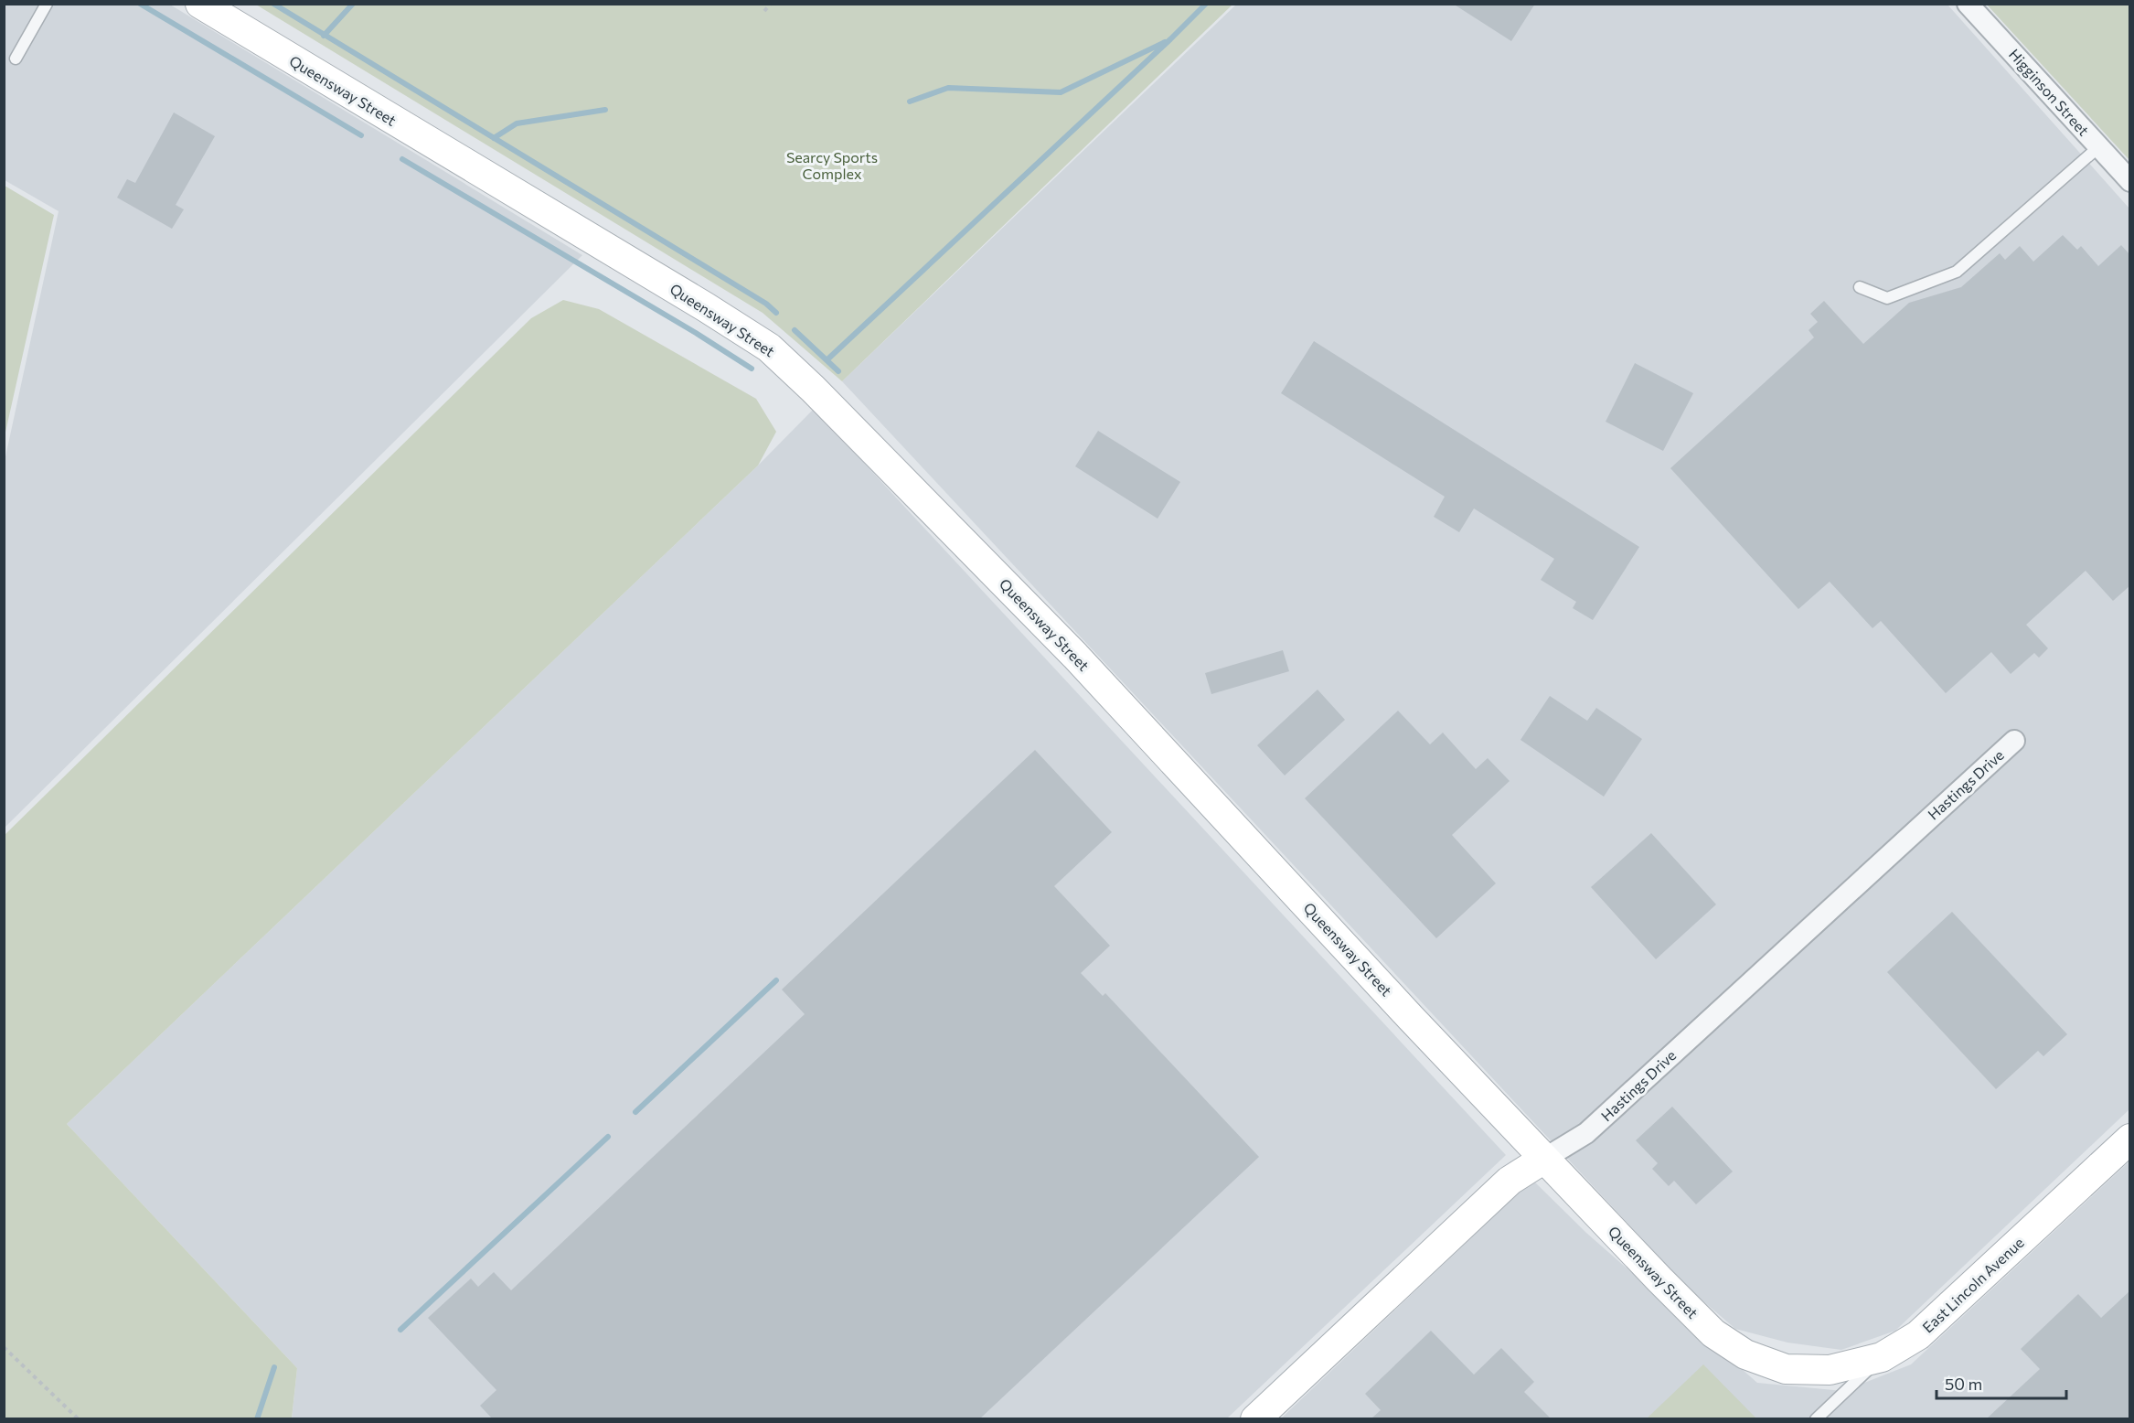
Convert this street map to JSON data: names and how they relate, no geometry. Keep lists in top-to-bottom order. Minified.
{"streets":{"street":["Queensway Street","Higginson Street","Hastings Drive","East Lincoln Avenue"]},"crossings":[["Queensway Street","Hastings Drive"],["Queensway Street","East Lincoln Avenue"]],"parks":["Searcy Sports Complex"],"scale_bar":"50 m"}
